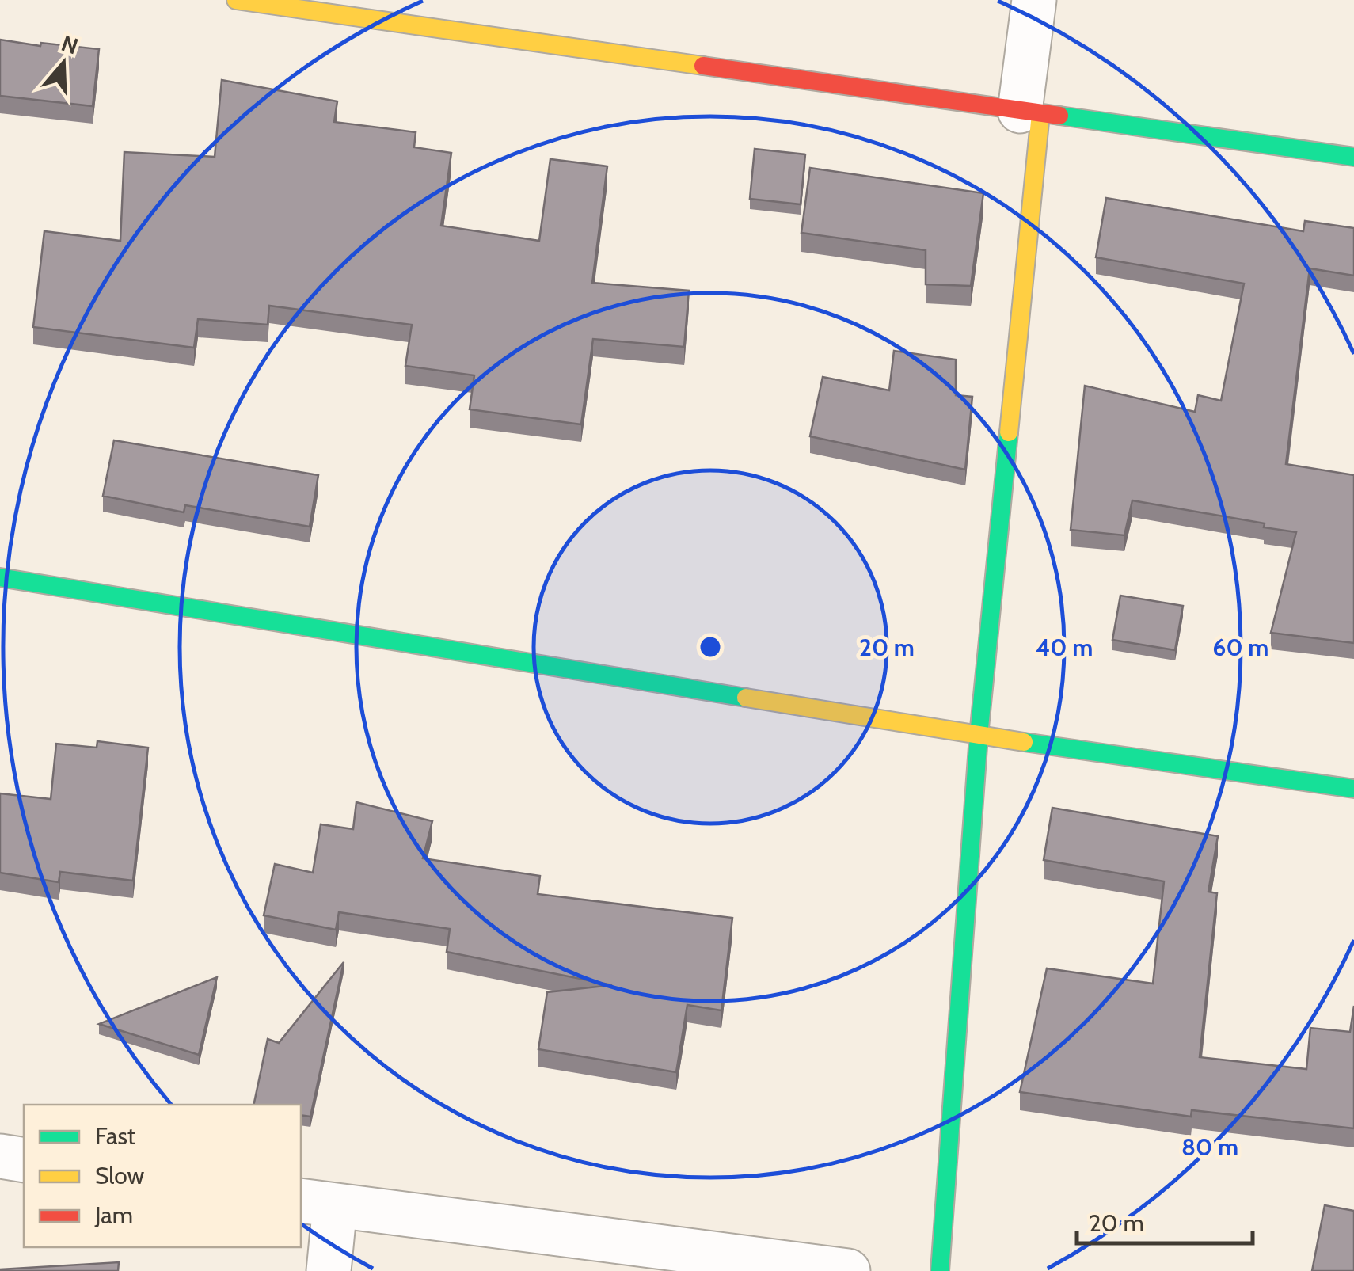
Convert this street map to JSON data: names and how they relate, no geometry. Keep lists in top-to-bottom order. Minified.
{"legend":["Fast","Slow","Jam"],"scale_bar":"20 m","north":"top","rings":["20 m","40 m","60 m","80 m"]}
